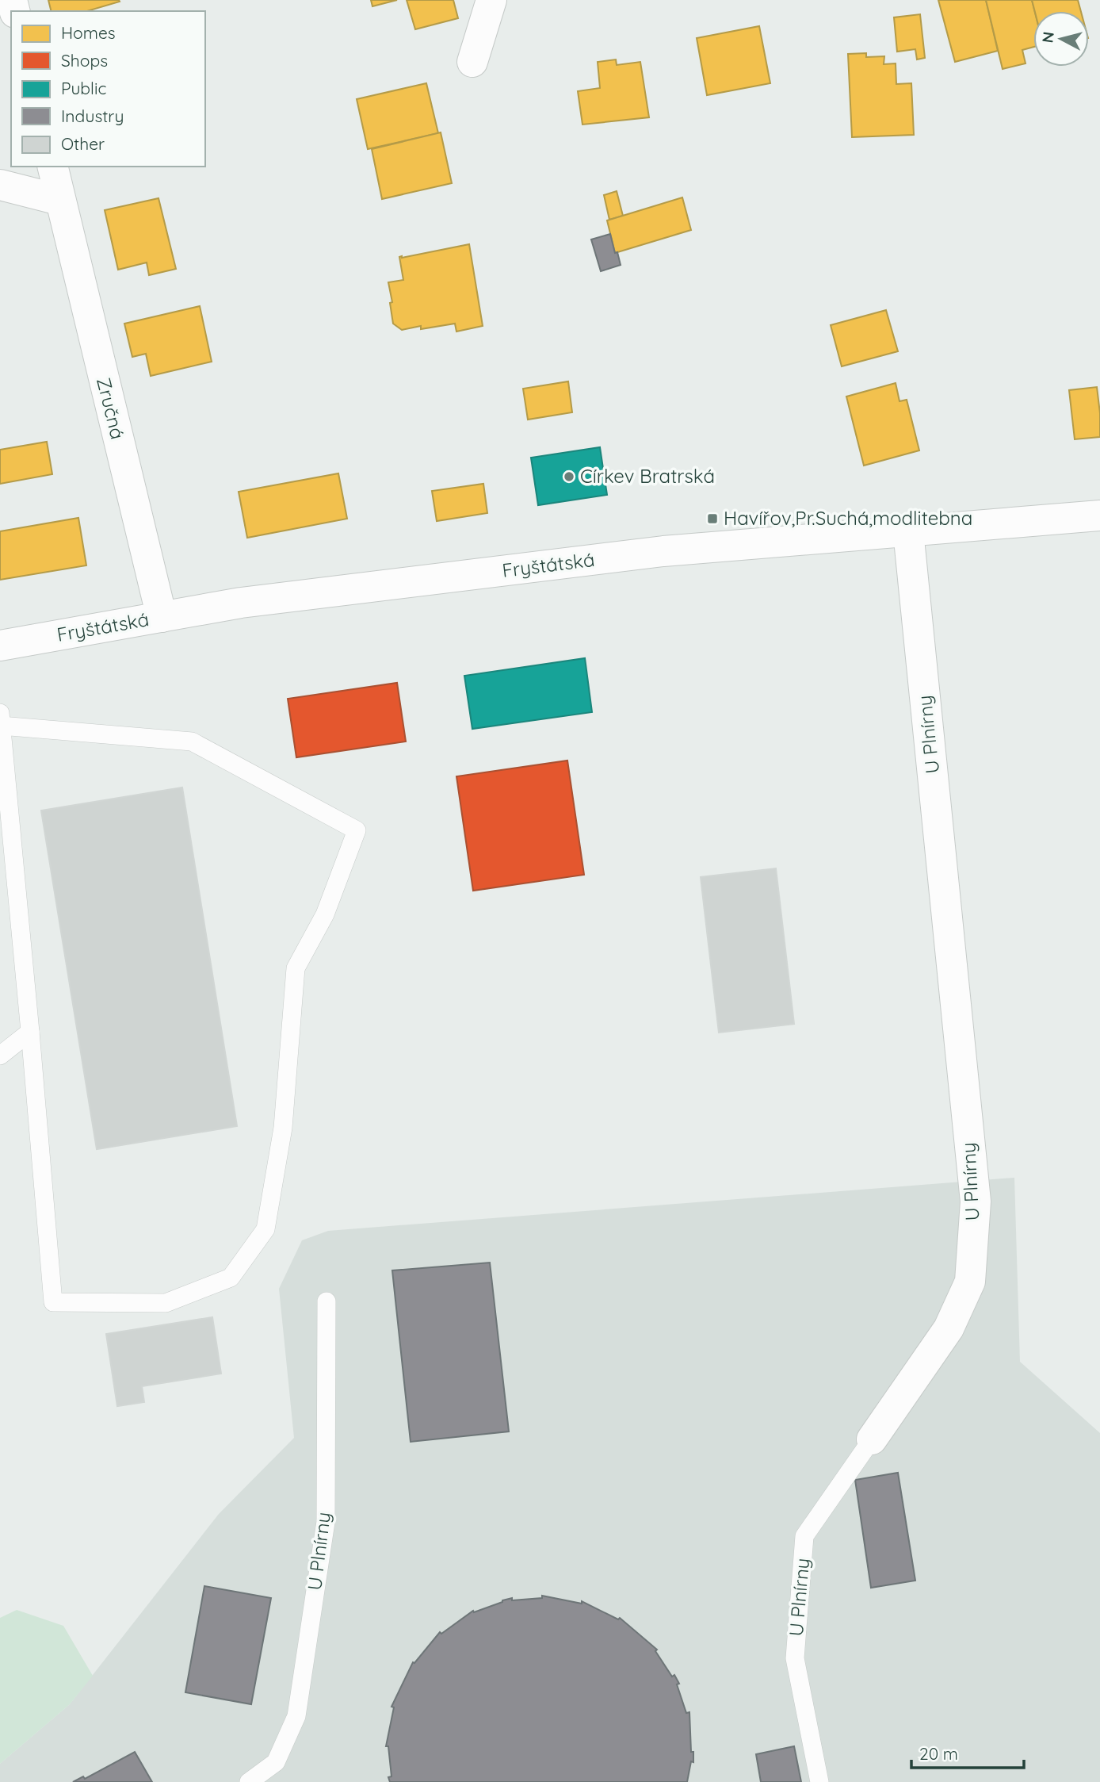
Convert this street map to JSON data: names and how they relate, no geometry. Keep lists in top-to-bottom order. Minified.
{"streets":{"street":["Zručná","Fryštátská","U Plnírny"]},"crossings":[["Zručná","Fryštátská"],["Fryštátská","U Plnírny"]],"places":{"other":["Církev Bratrská"],"transit":["Havířov,Pr.Suchá,modlitebna"]},"legend":["Homes","Shops","Public","Industry","Other"],"scale_bar":"20 m","north":"left"}
